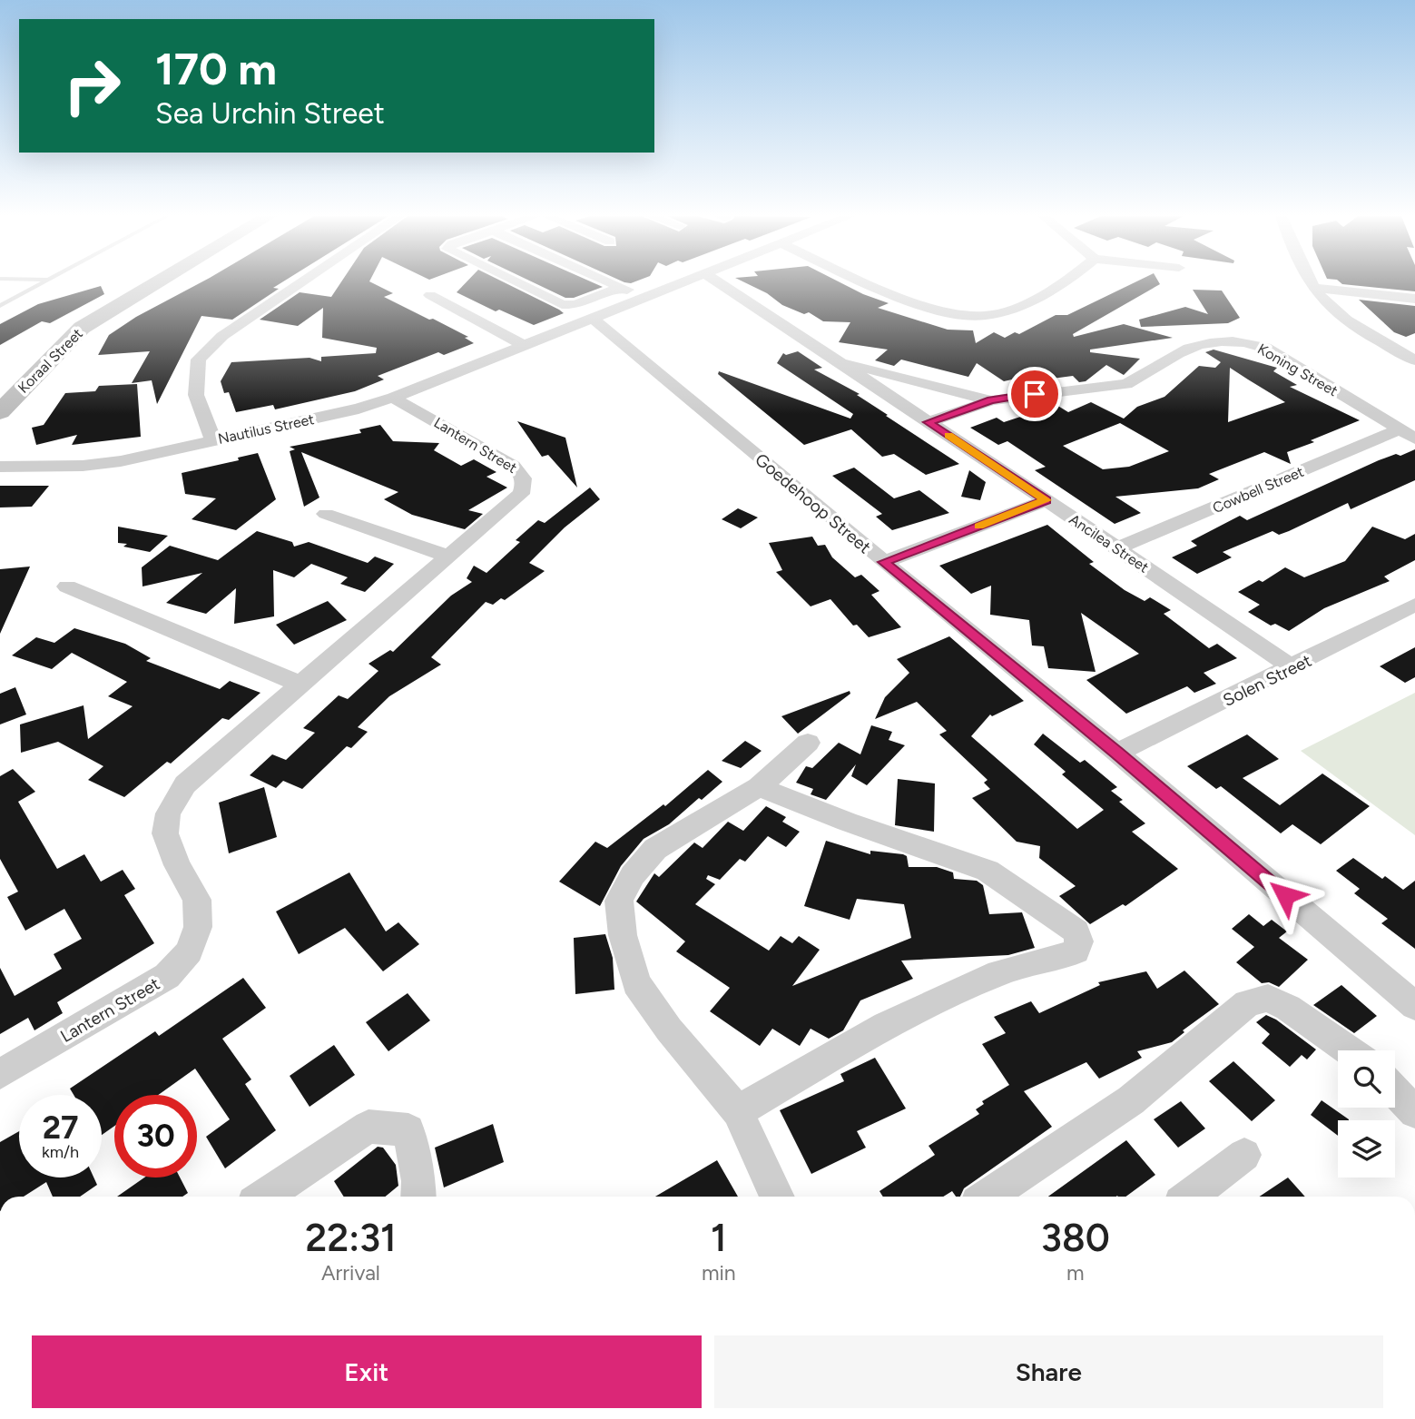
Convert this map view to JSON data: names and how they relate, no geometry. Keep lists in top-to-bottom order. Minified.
{"streets":{"street":["Koraal Street","Koning Street","Nautilus Street","Lantern Street","Cowbell Street","Goedehoop Street","Ancilea Street","Solen Street"]},"crossings":[["Koning Street","Cowbell Street"],["Koning Street","Ancilea Street"],["Nautilus Street","Lantern Street"],["Nautilus Street","Goedehoop Street"],["Cowbell Street","Ancilea Street"],["Goedehoop Street","Solen Street"],["Ancilea Street","Solen Street"]],"page":{"turn":["170 m","Sea Urchin Street"],"speed":"27 km/h","limit":"30","eta":["22:31","Arrival","1","min","380","m"],"buttons":["Exit","Share"]}}
